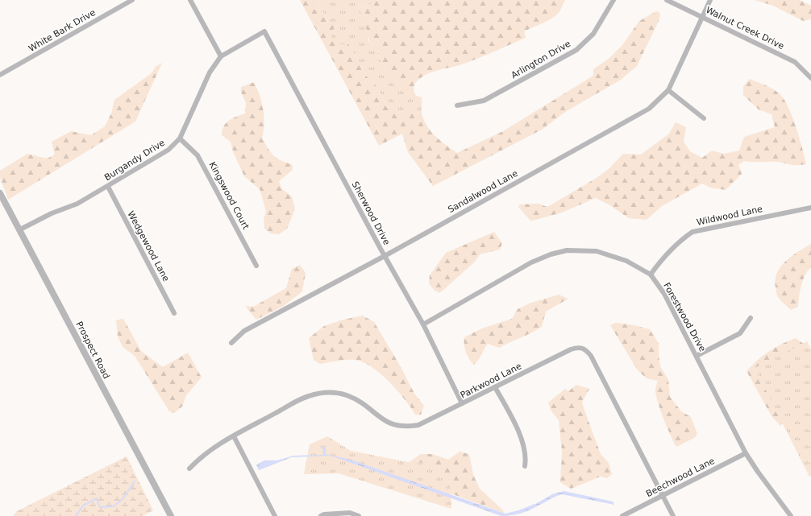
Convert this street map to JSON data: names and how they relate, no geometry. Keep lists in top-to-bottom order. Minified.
{"streets":{"street":["Walnut Creek Drive","White Bark Drive","Arlington Drive","Burgandy Drive","Sandalwood Lane","Kingswood Court","Sherwood Drive","Wildwood Lane","Wedgewood Lane","Forestwood Drive","Prospect Road","Parkwood Lane","Beechwood Lane"]},"crossings":[["Walnut Creek Drive","Sandalwood Lane"],["Burgandy Drive","Kingswood Court"],["Burgandy Drive","Sherwood Drive"],["Burgandy Drive","Wedgewood Lane"],["Burgandy Drive","Prospect Road"],["Sandalwood Lane","Sherwood Drive"],["Sherwood Drive","Forestwood Drive"],["Sherwood Drive","Parkwood Lane"],["Wildwood Lane","Forestwood Drive"],["Forestwood Drive","Beechwood Lane"],["Parkwood Lane","Beechwood Lane"]]}
